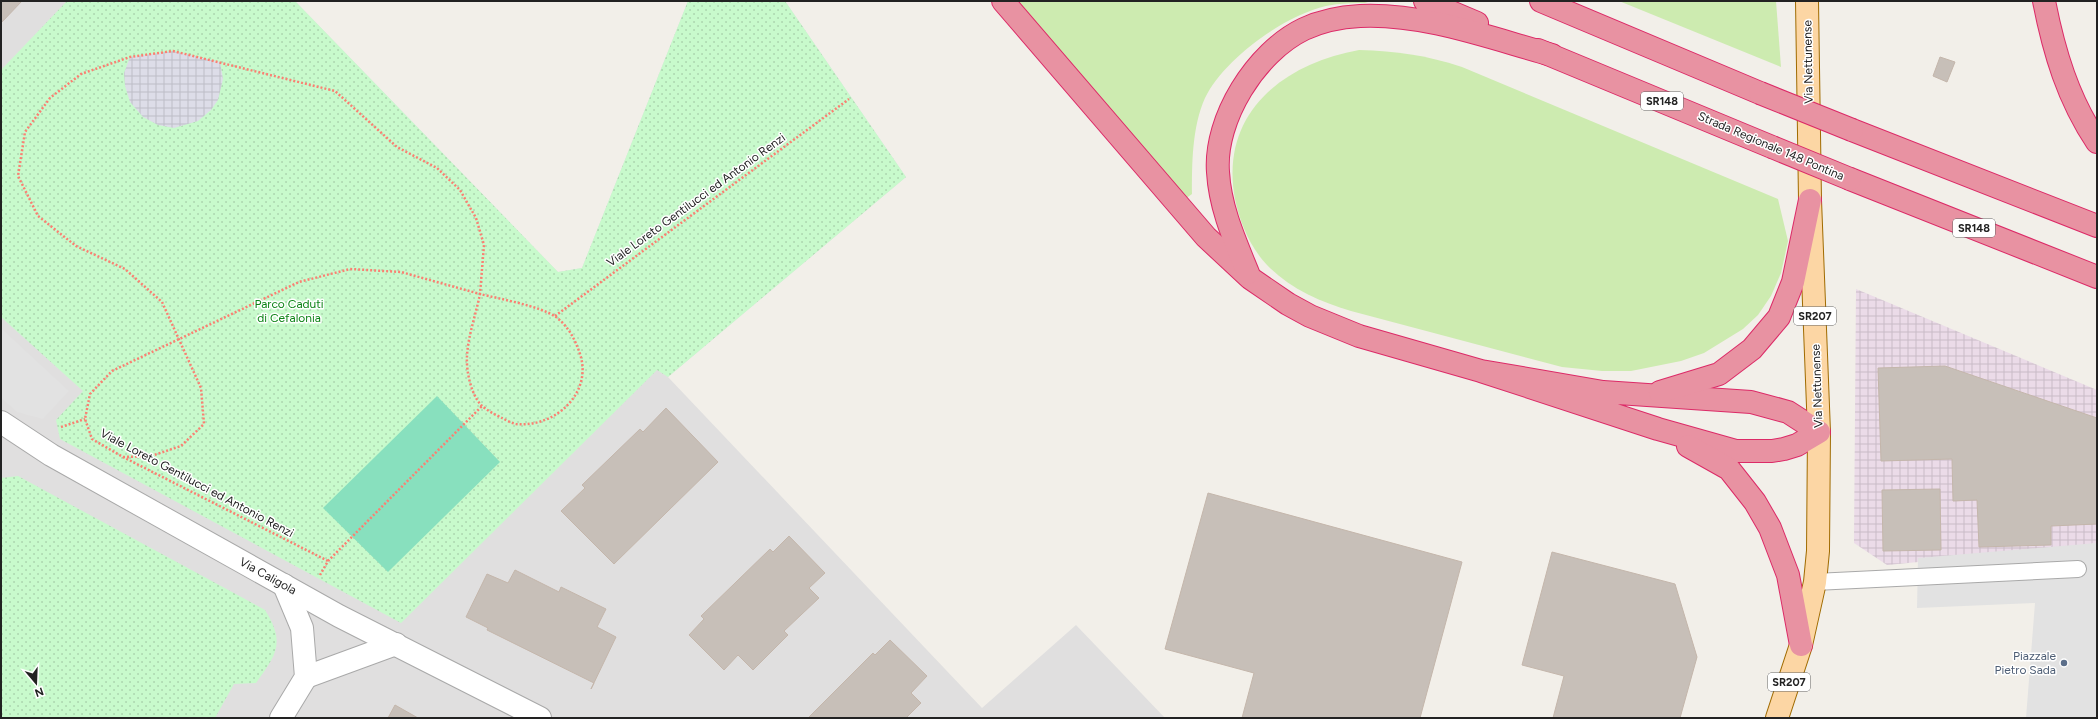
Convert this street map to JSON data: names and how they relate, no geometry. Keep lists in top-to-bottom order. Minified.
{"streets":{"highway":["SR148","Strada Regionale 148 Pontina"],"main road":["Via Nettunense","SR207"],"street":["Via Caligola"],"path":["Viale Loreto Gentilucci ed Antonio Renzi"]},"parks":["Parco Caduti di Cefalonia"],"places":["Piazzale Pietro Sada"],"north":"bottom"}
